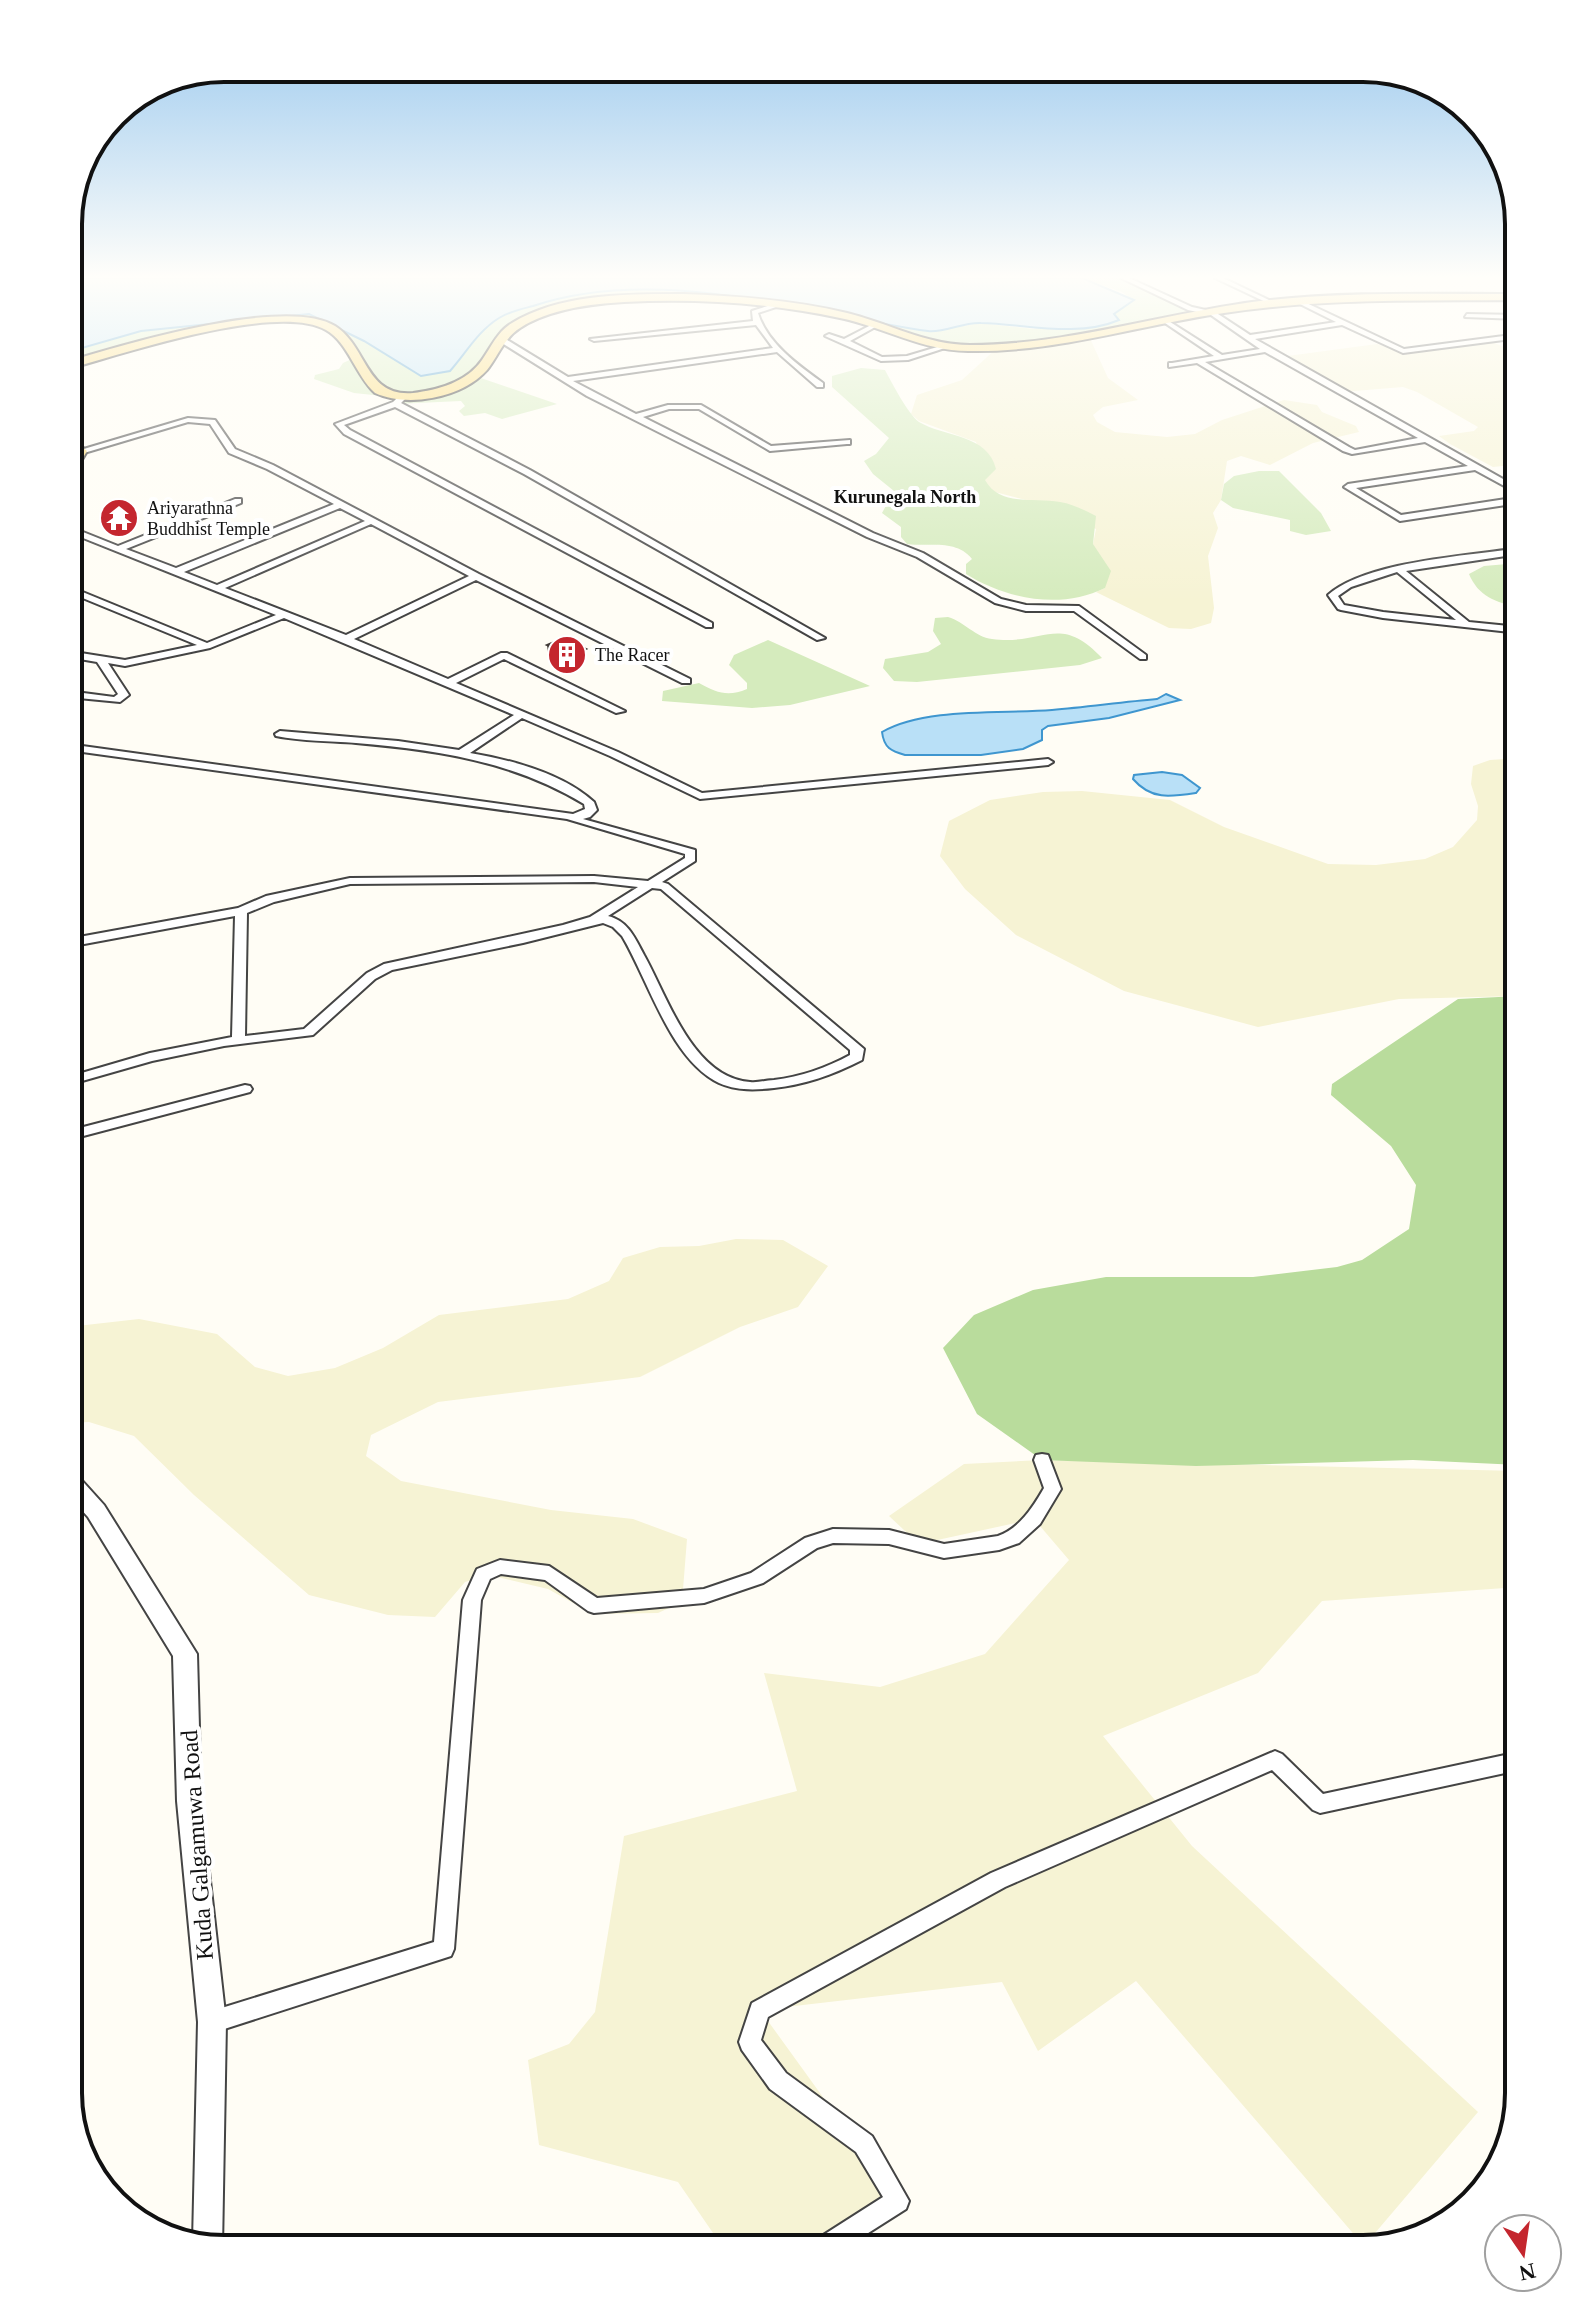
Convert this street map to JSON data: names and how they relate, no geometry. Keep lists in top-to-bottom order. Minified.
{"streets":{"street":["Kuda Galgamuwa Road"]},"districts":["Kurunegala North"],"places":{"temple":["Ariyarathna Buddhist Temple"],"building":["The Racer"]},"north":"bottom"}
